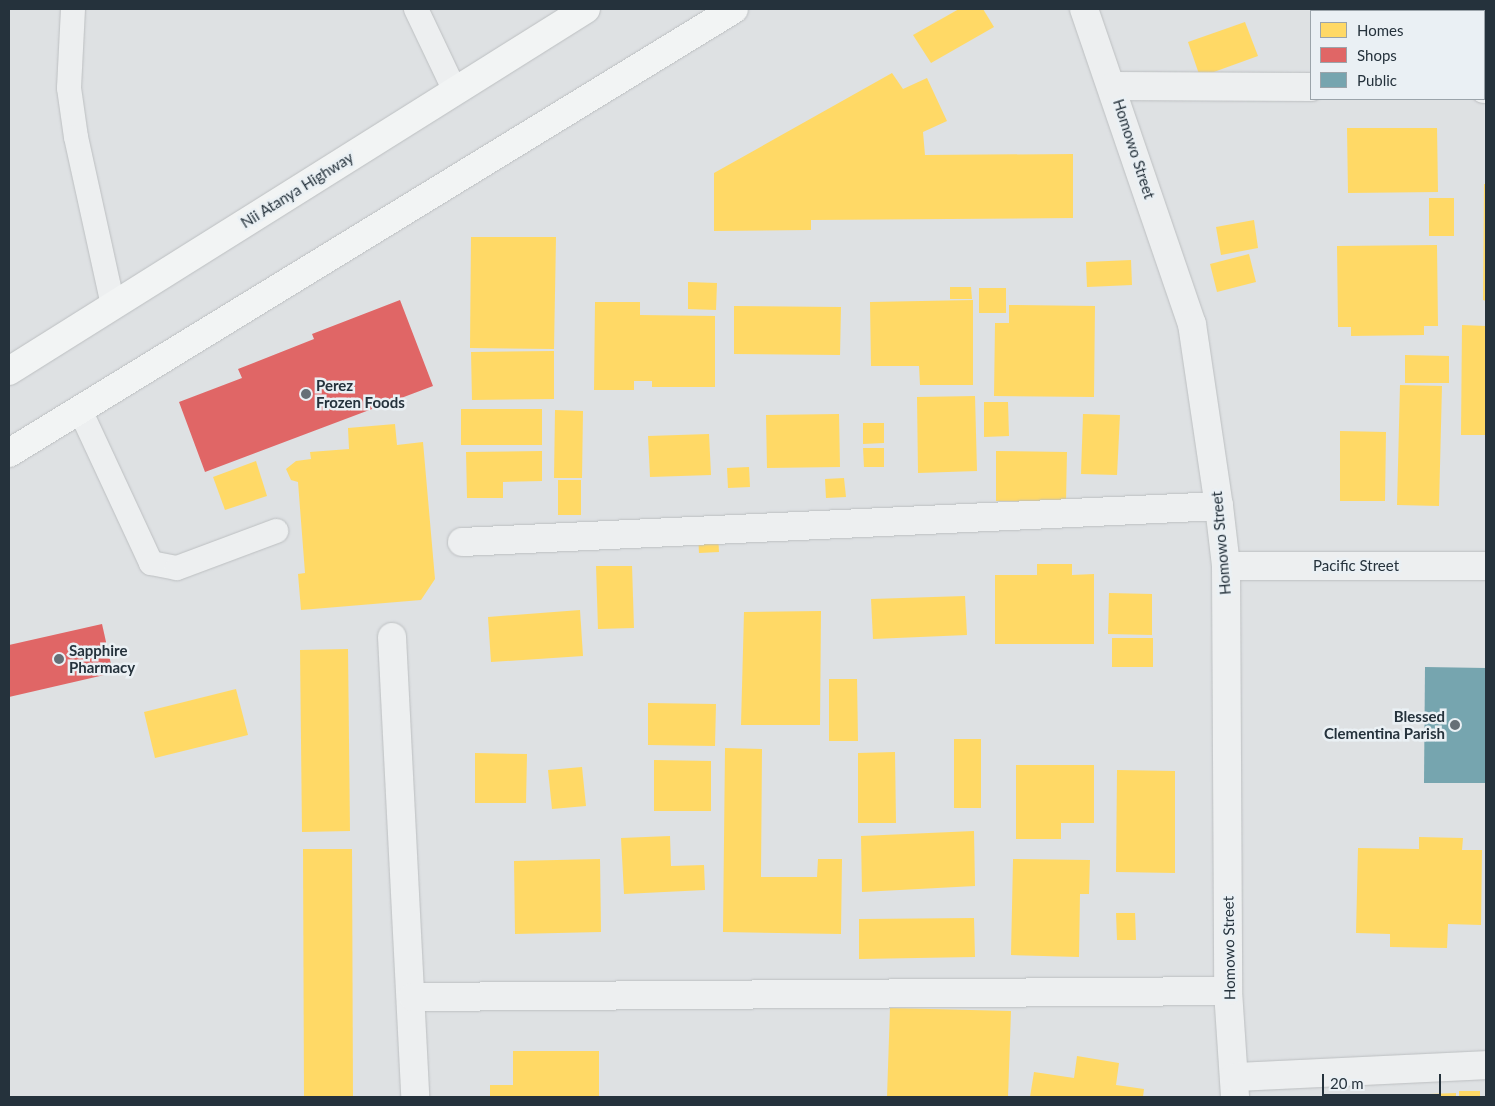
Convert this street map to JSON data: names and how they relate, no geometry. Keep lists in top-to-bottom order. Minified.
{"streets":{"main road":["Nii Atanya Highway"],"street":["Homowo Street","Pacific Street"]},"crossings":[["Homowo Street","Pacific Street"]],"places":["Perez Frozen Foods","Sapphire Pharmacy","Blessed Clementina Parish"],"legend":["Homes","Shops","Public"],"scale_bar":"20 m"}
